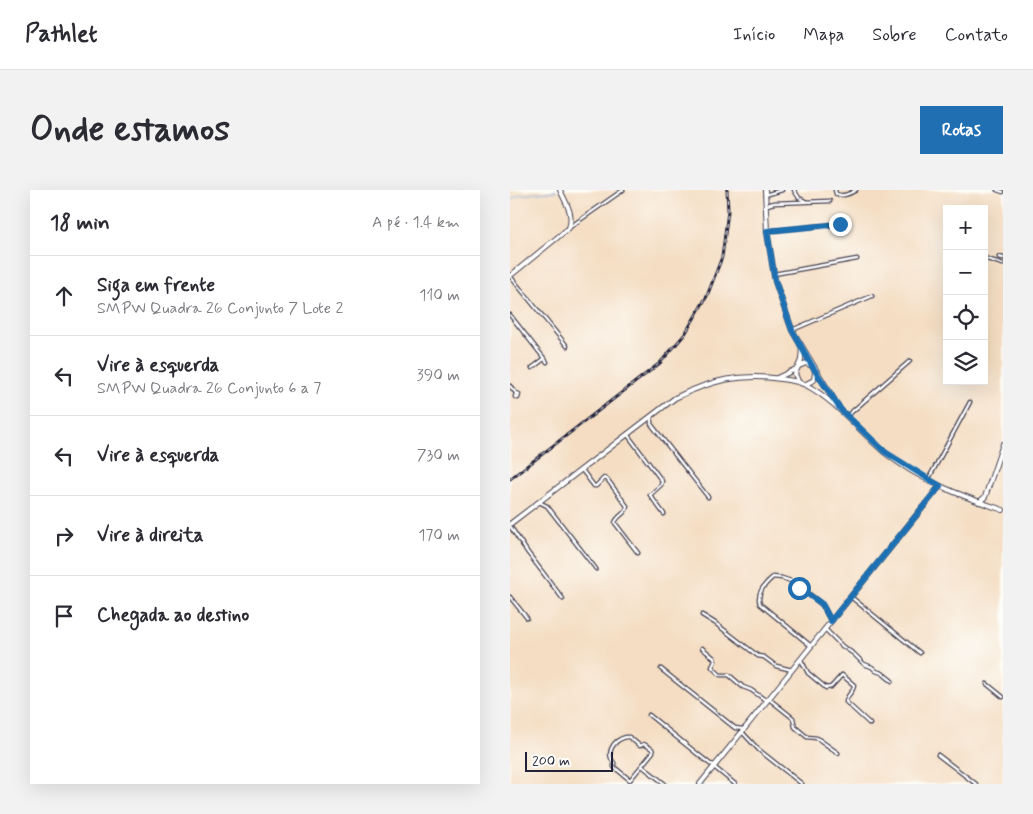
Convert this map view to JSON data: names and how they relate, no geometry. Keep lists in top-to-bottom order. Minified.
{"scale_bar":"200 m","page":{"header":"Pathlet","nav":["Início","Mapa","Sobre","Contato"],"buttons":"Rotas","title":"Onde estamos","heading":["18 min","A pé · 1.4 km"],"map_buttons":["+","−"],"list":[["Siga em frente","SMPW Quadra 26 Conjunto 7 Lote 2","110 m"],["Vire à esquerda","SMPW Quadra 26 Conjunto 6 a 7","390 m"],["Vire à esquerda","730 m"],["Vire à direita","170 m"],"Chegada ao destino"],"scale":"200 m"}}
